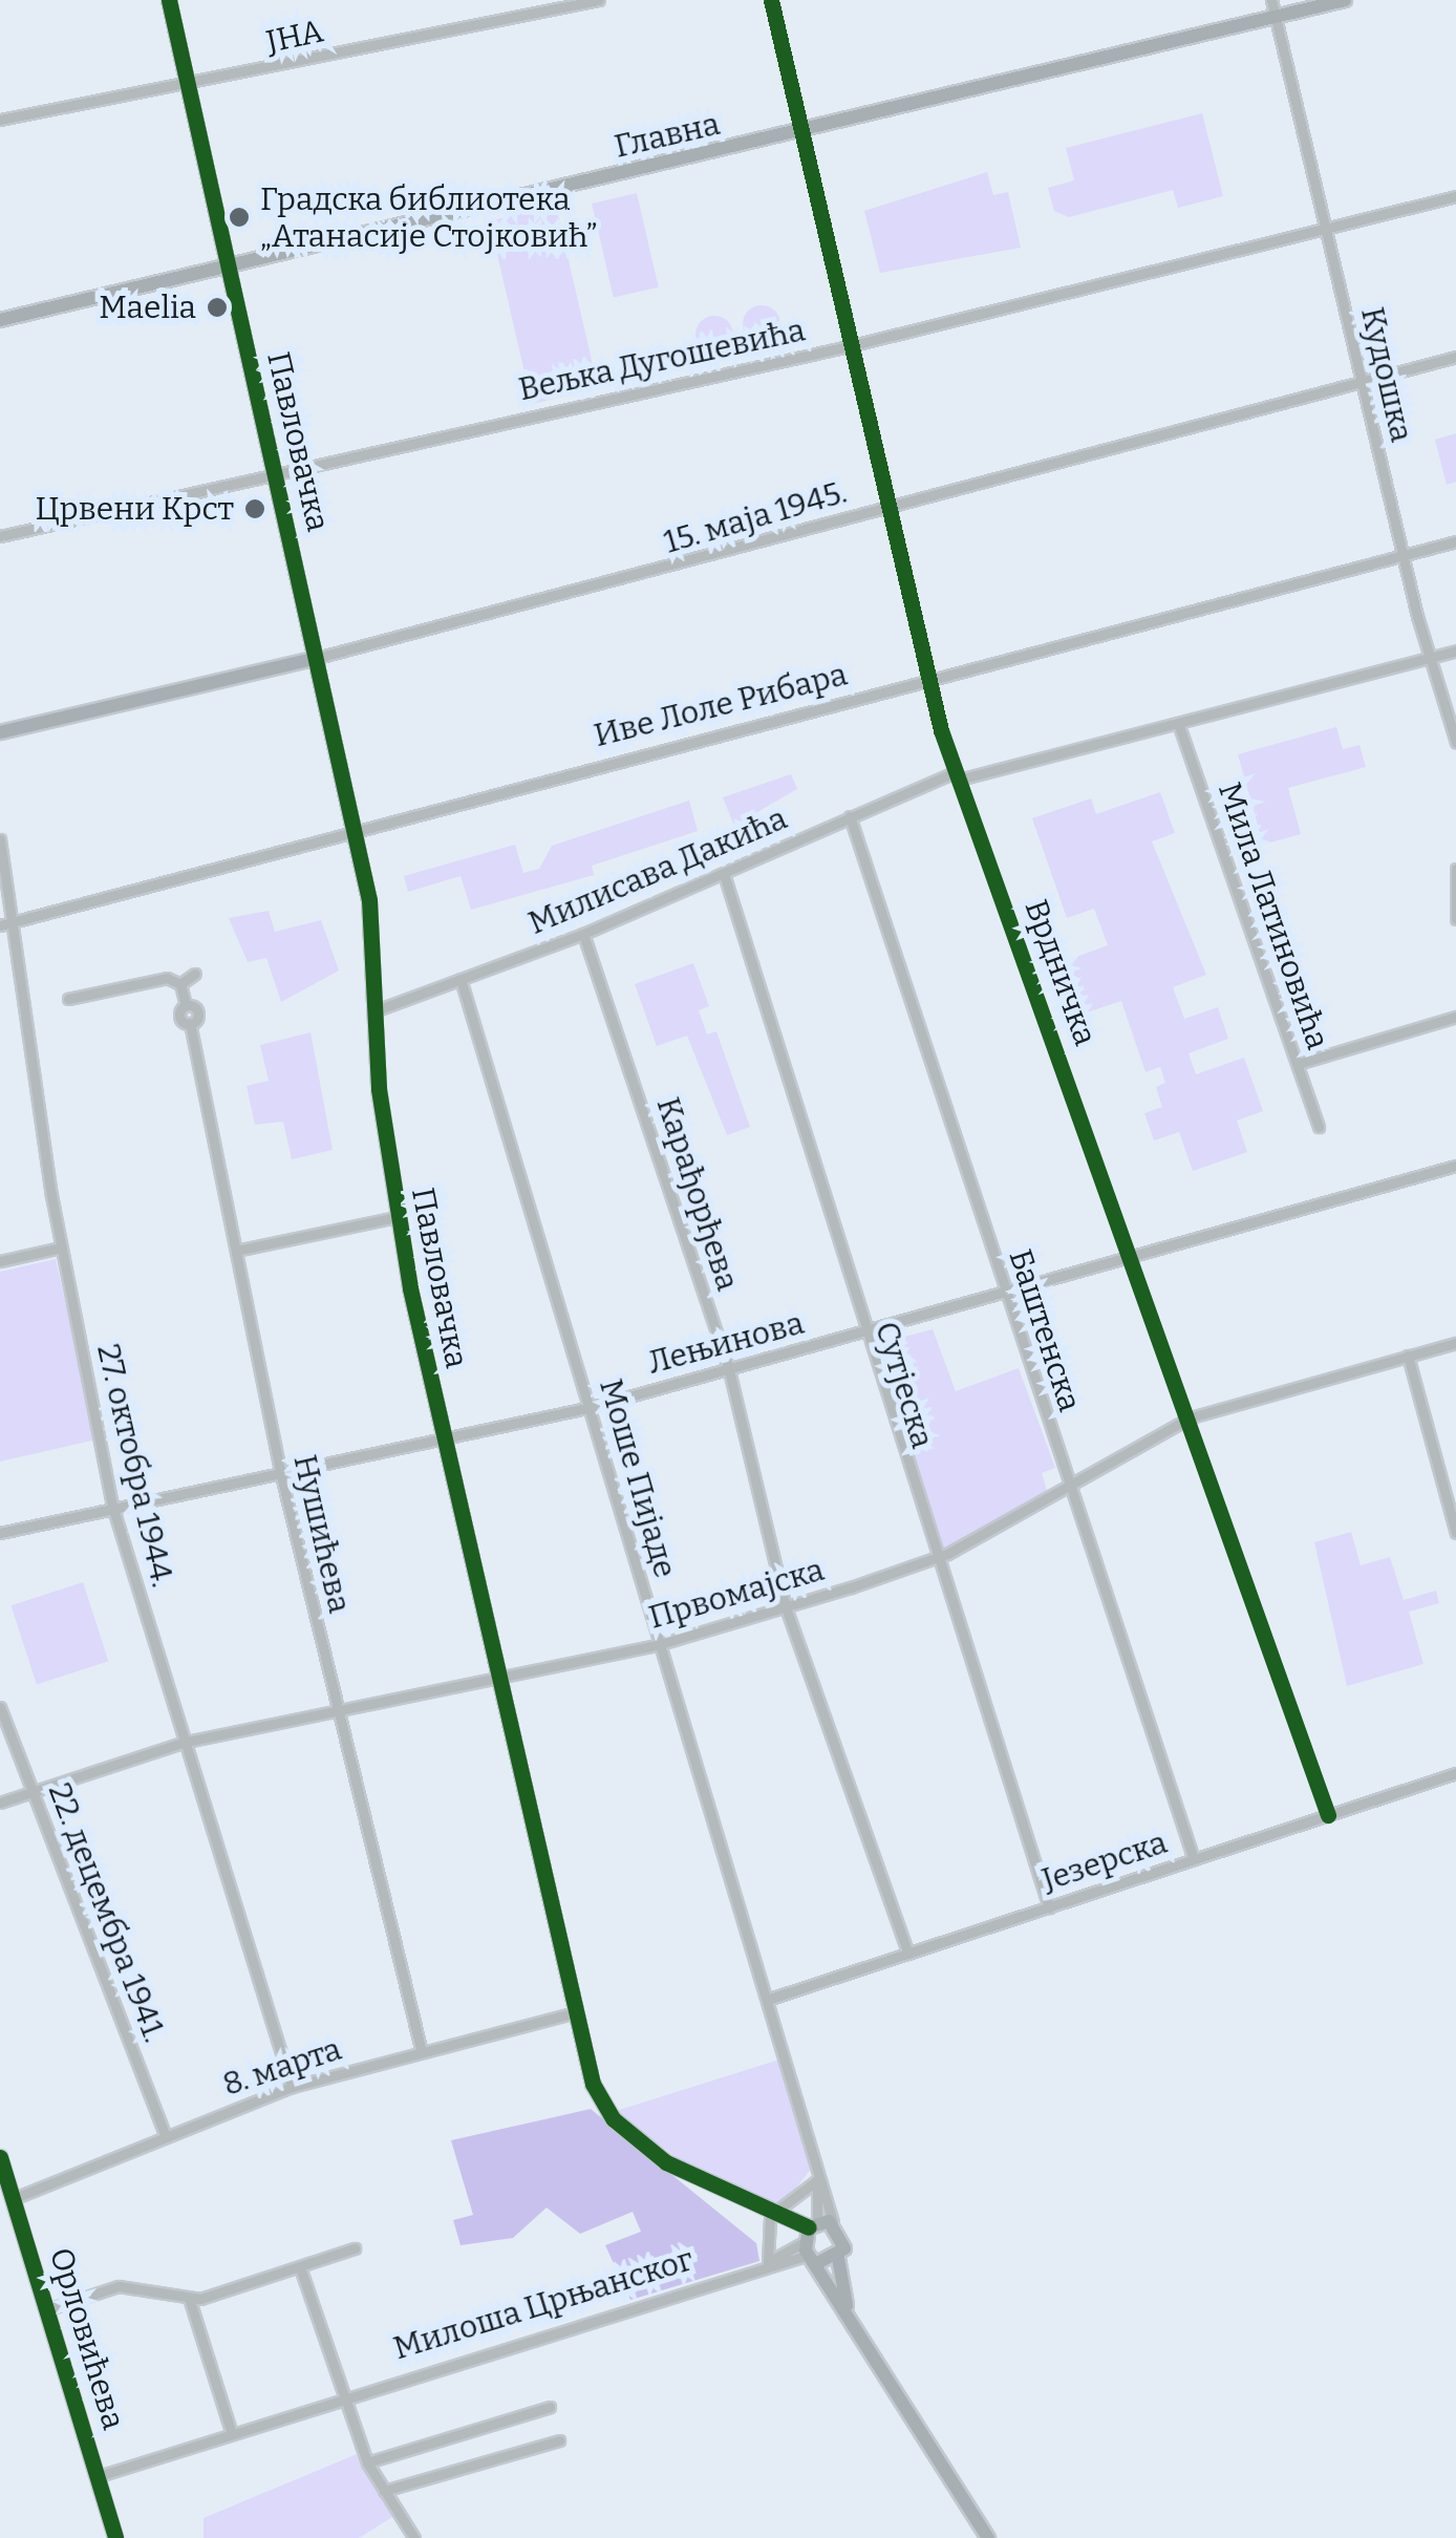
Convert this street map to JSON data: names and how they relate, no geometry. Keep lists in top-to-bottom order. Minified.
{"streets":{"street":["ЈНА","Главна","Вељка Дугошевића","Кудошка","Павловачка","15. маја 1945.","Иве Лоле Рибара","Милисава Дакића","Мила Латиновића","Врдничка","Карађорђева","Баштенска","Лењинова","Сутјеска","27. октобра 1944.","Моше Пијаде","Нушићева","Првомајска","Језерска","22. децембра 1941.","8. марта","Милоша Црњанског","Орловићева"]},"crossings":[["ЈНА","Павловачка"],["Главна","Кудошка"],["Главна","Павловачка"],["Главна","Врдничка"],["Вељка Дугошевића","Кудошка"],["Вељка Дугошевића","Павловачка"],["Вељка Дугошевића","Врдничка"],["Кудошка","15. маја 1945."],["Кудошка","Иве Лоле Рибара"],["Кудошка","Милисава Дакића"],["Павловачка","15. маја 1945."],["Павловачка","Иве Лоле Рибара"],["Павловачка","Милисава Дакића"],["Павловачка","Лењинова"],["Павловачка","Моше Пијаде"],["Павловачка","Нушићева"],["Павловачка","Првомајска"],["Павловачка","8. марта"],["Павловачка","Милоша Црњанског"],["15. маја 1945.","Врдничка"],["Иве Лоле Рибара","Врдничка"],["Иве Лоле Рибара","27. октобра 1944."],["Милисава Дакића","Мила Латиновића"],["Милисава Дакића","Врдничка"],["Милисава Дакића","Карађорђева"],["Милисава Дакића","Баштенска"],["Милисава Дакића","Сутјеска"],["Милисава Дакића","Моше Пијаде"],["Врдничка","Лењинова"],["Врдничка","Првомајска"],["Врдничка","Језерска"],["Карађорђева","Лењинова"],["Карађорђева","Првомајска"],["Карађорђева","Језерска"],["Баштенска","Лењинова"],["Баштенска","Првомајска"],["Баштенска","Језерска"],["Лењинова","Сутјеска"],["Лењинова","27. октобра 1944."],["Лењинова","Моше Пијаде"],["Лењинова","Нушићева"],["Сутјеска","Првомајска"],["Сутјеска","Језерска"],["27. октобра 1944.","Првомајска"],["27. октобра 1944.","8. марта"],["Моше Пијаде","Првомајска"],["Моше Пијаде","Језерска"],["Моше Пијаде","Милоша Црњанског"],["Нушићева","Првомајска"],["Нушићева","8. марта"],["Првомајска","22. децембра 1941."],["22. децембра 1941.","8. марта"],["8. марта","Орловићева"],["Милоша Црњанског","Орловићева"]],"places":["Градска библиотека „Атанасије Стојковић”","Maelia","Црвени Крст"]}
